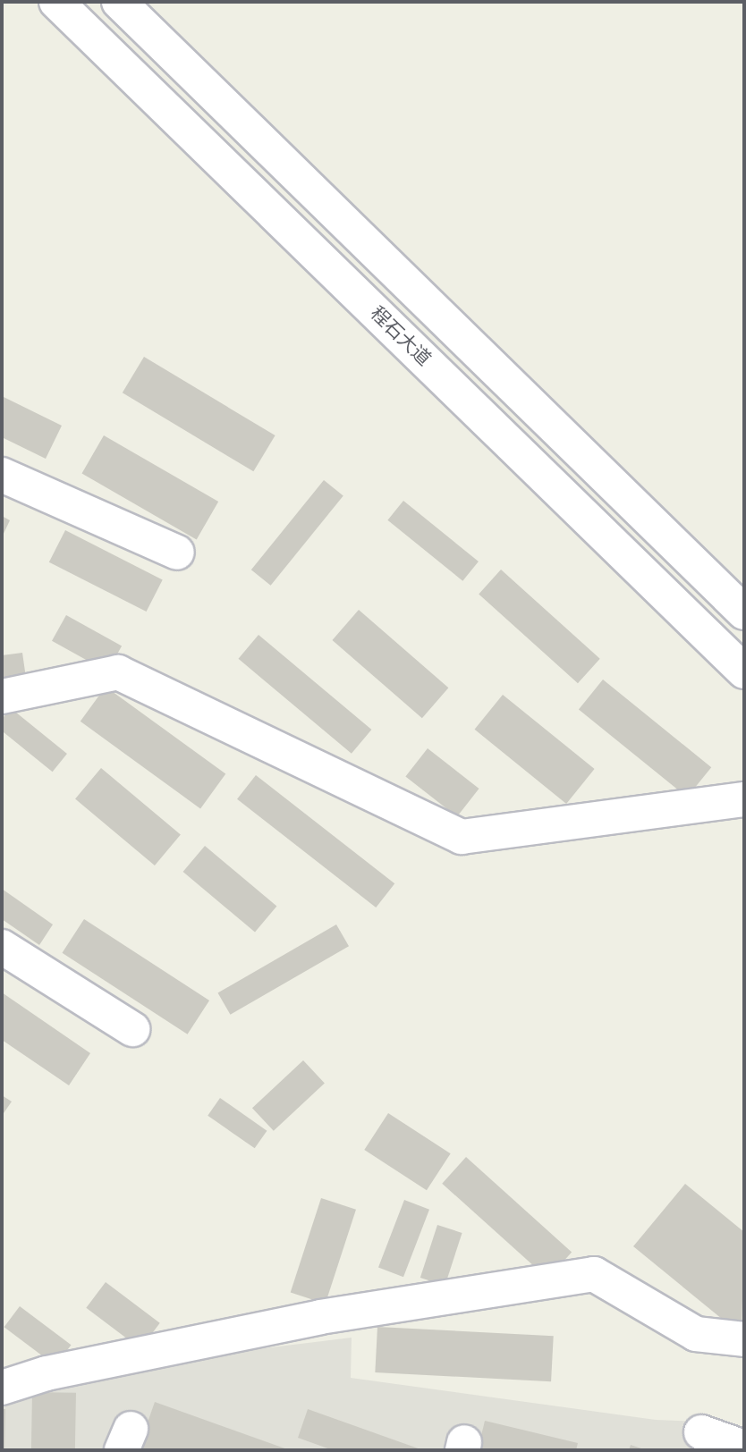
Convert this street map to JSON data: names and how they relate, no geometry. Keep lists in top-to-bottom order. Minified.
{"streets":{"street":["程石大道"]}}
